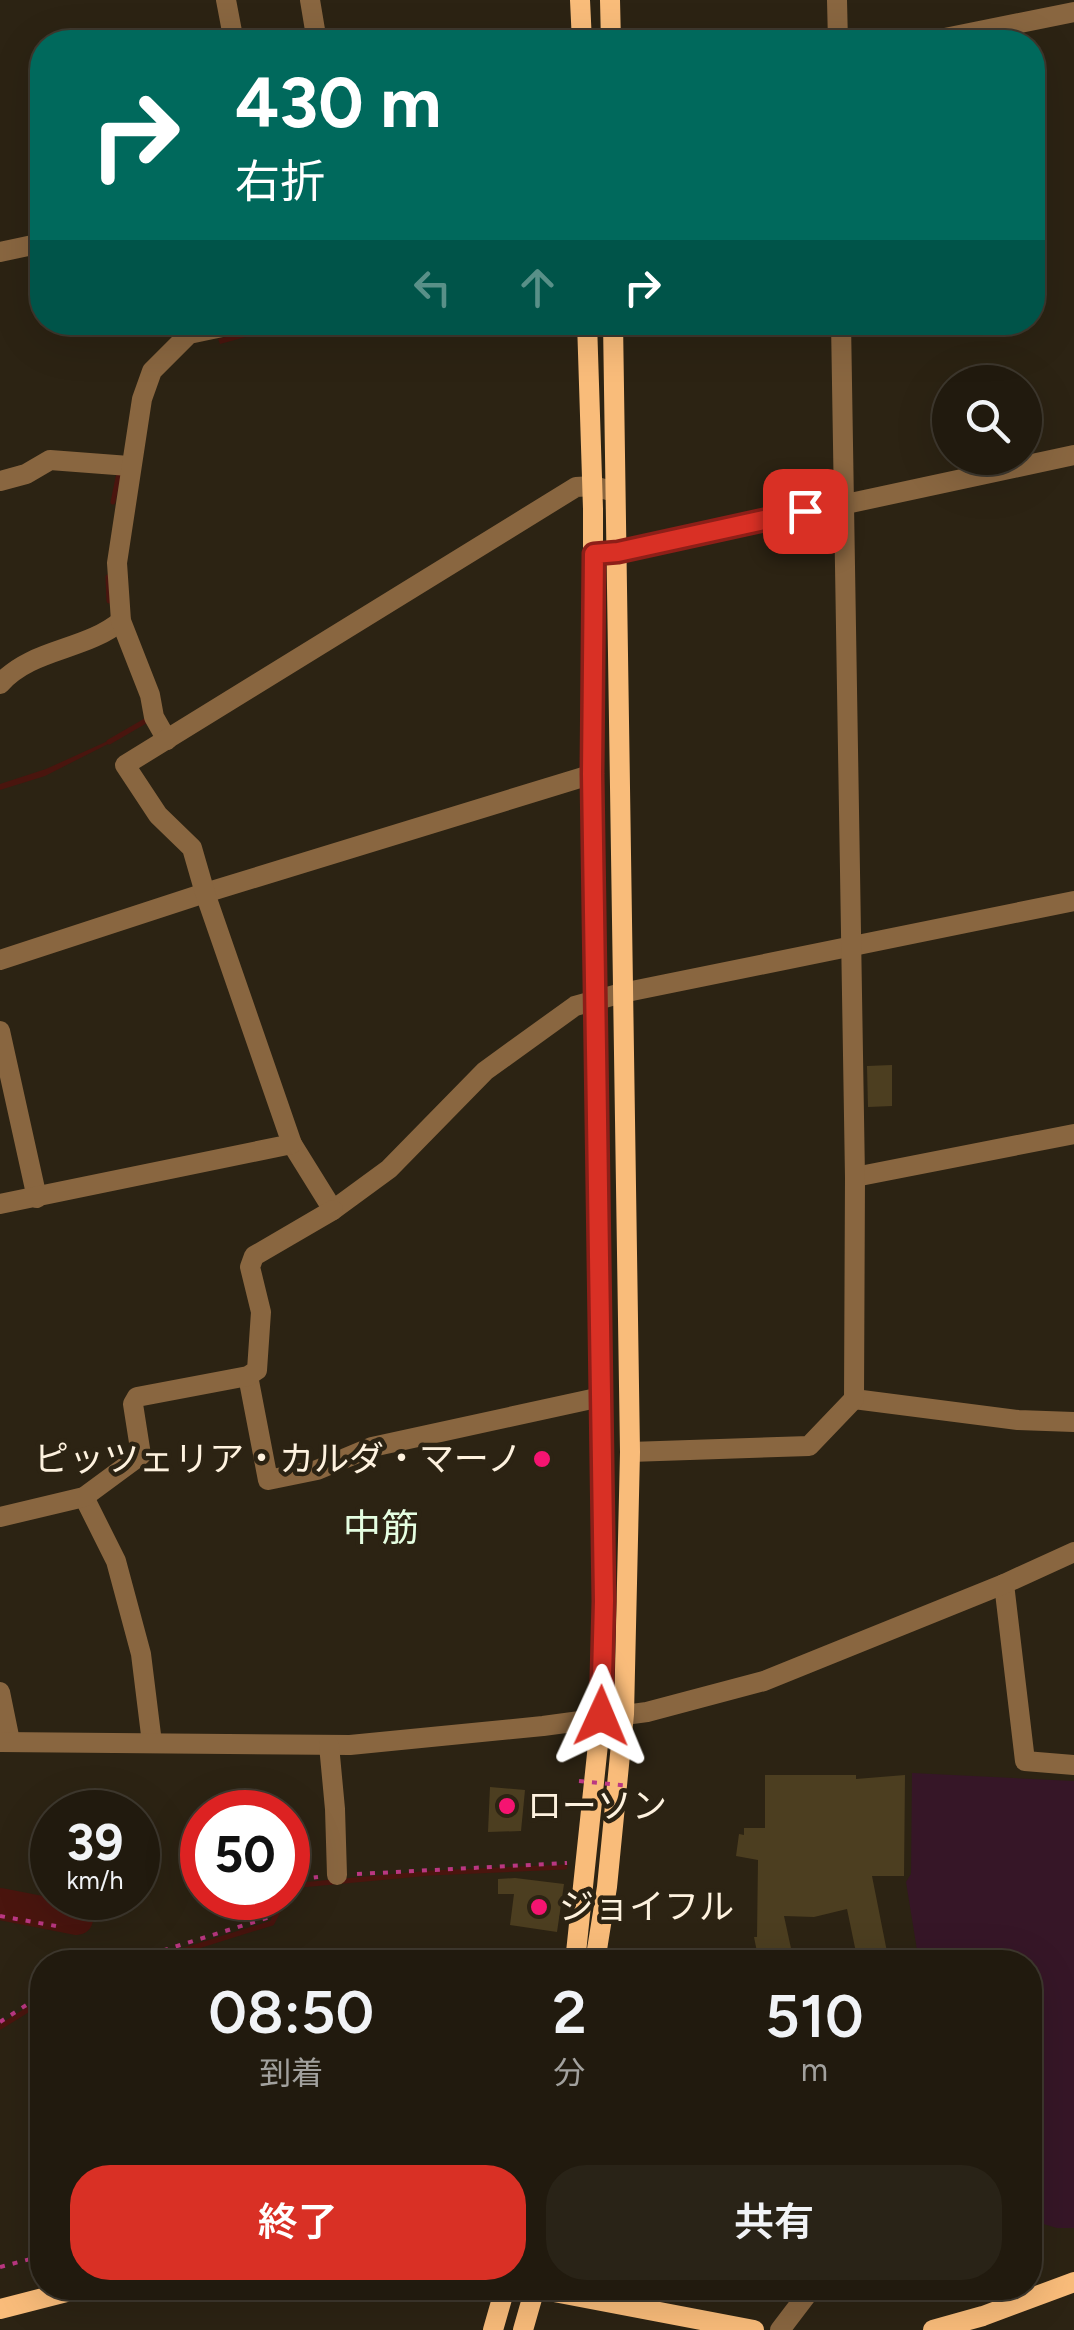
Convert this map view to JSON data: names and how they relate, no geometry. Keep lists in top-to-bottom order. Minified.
{"districts":["中筋"],"places":["ピッツェリア・カルダ・マーノ","ローソン","ジョイフル"],"page":{"turn":["430 m","右折"],"speed":"39 km/h","limit":"50","eta":["08:50","到着","2","分","510","m"],"buttons":["終了","共有"]}}
